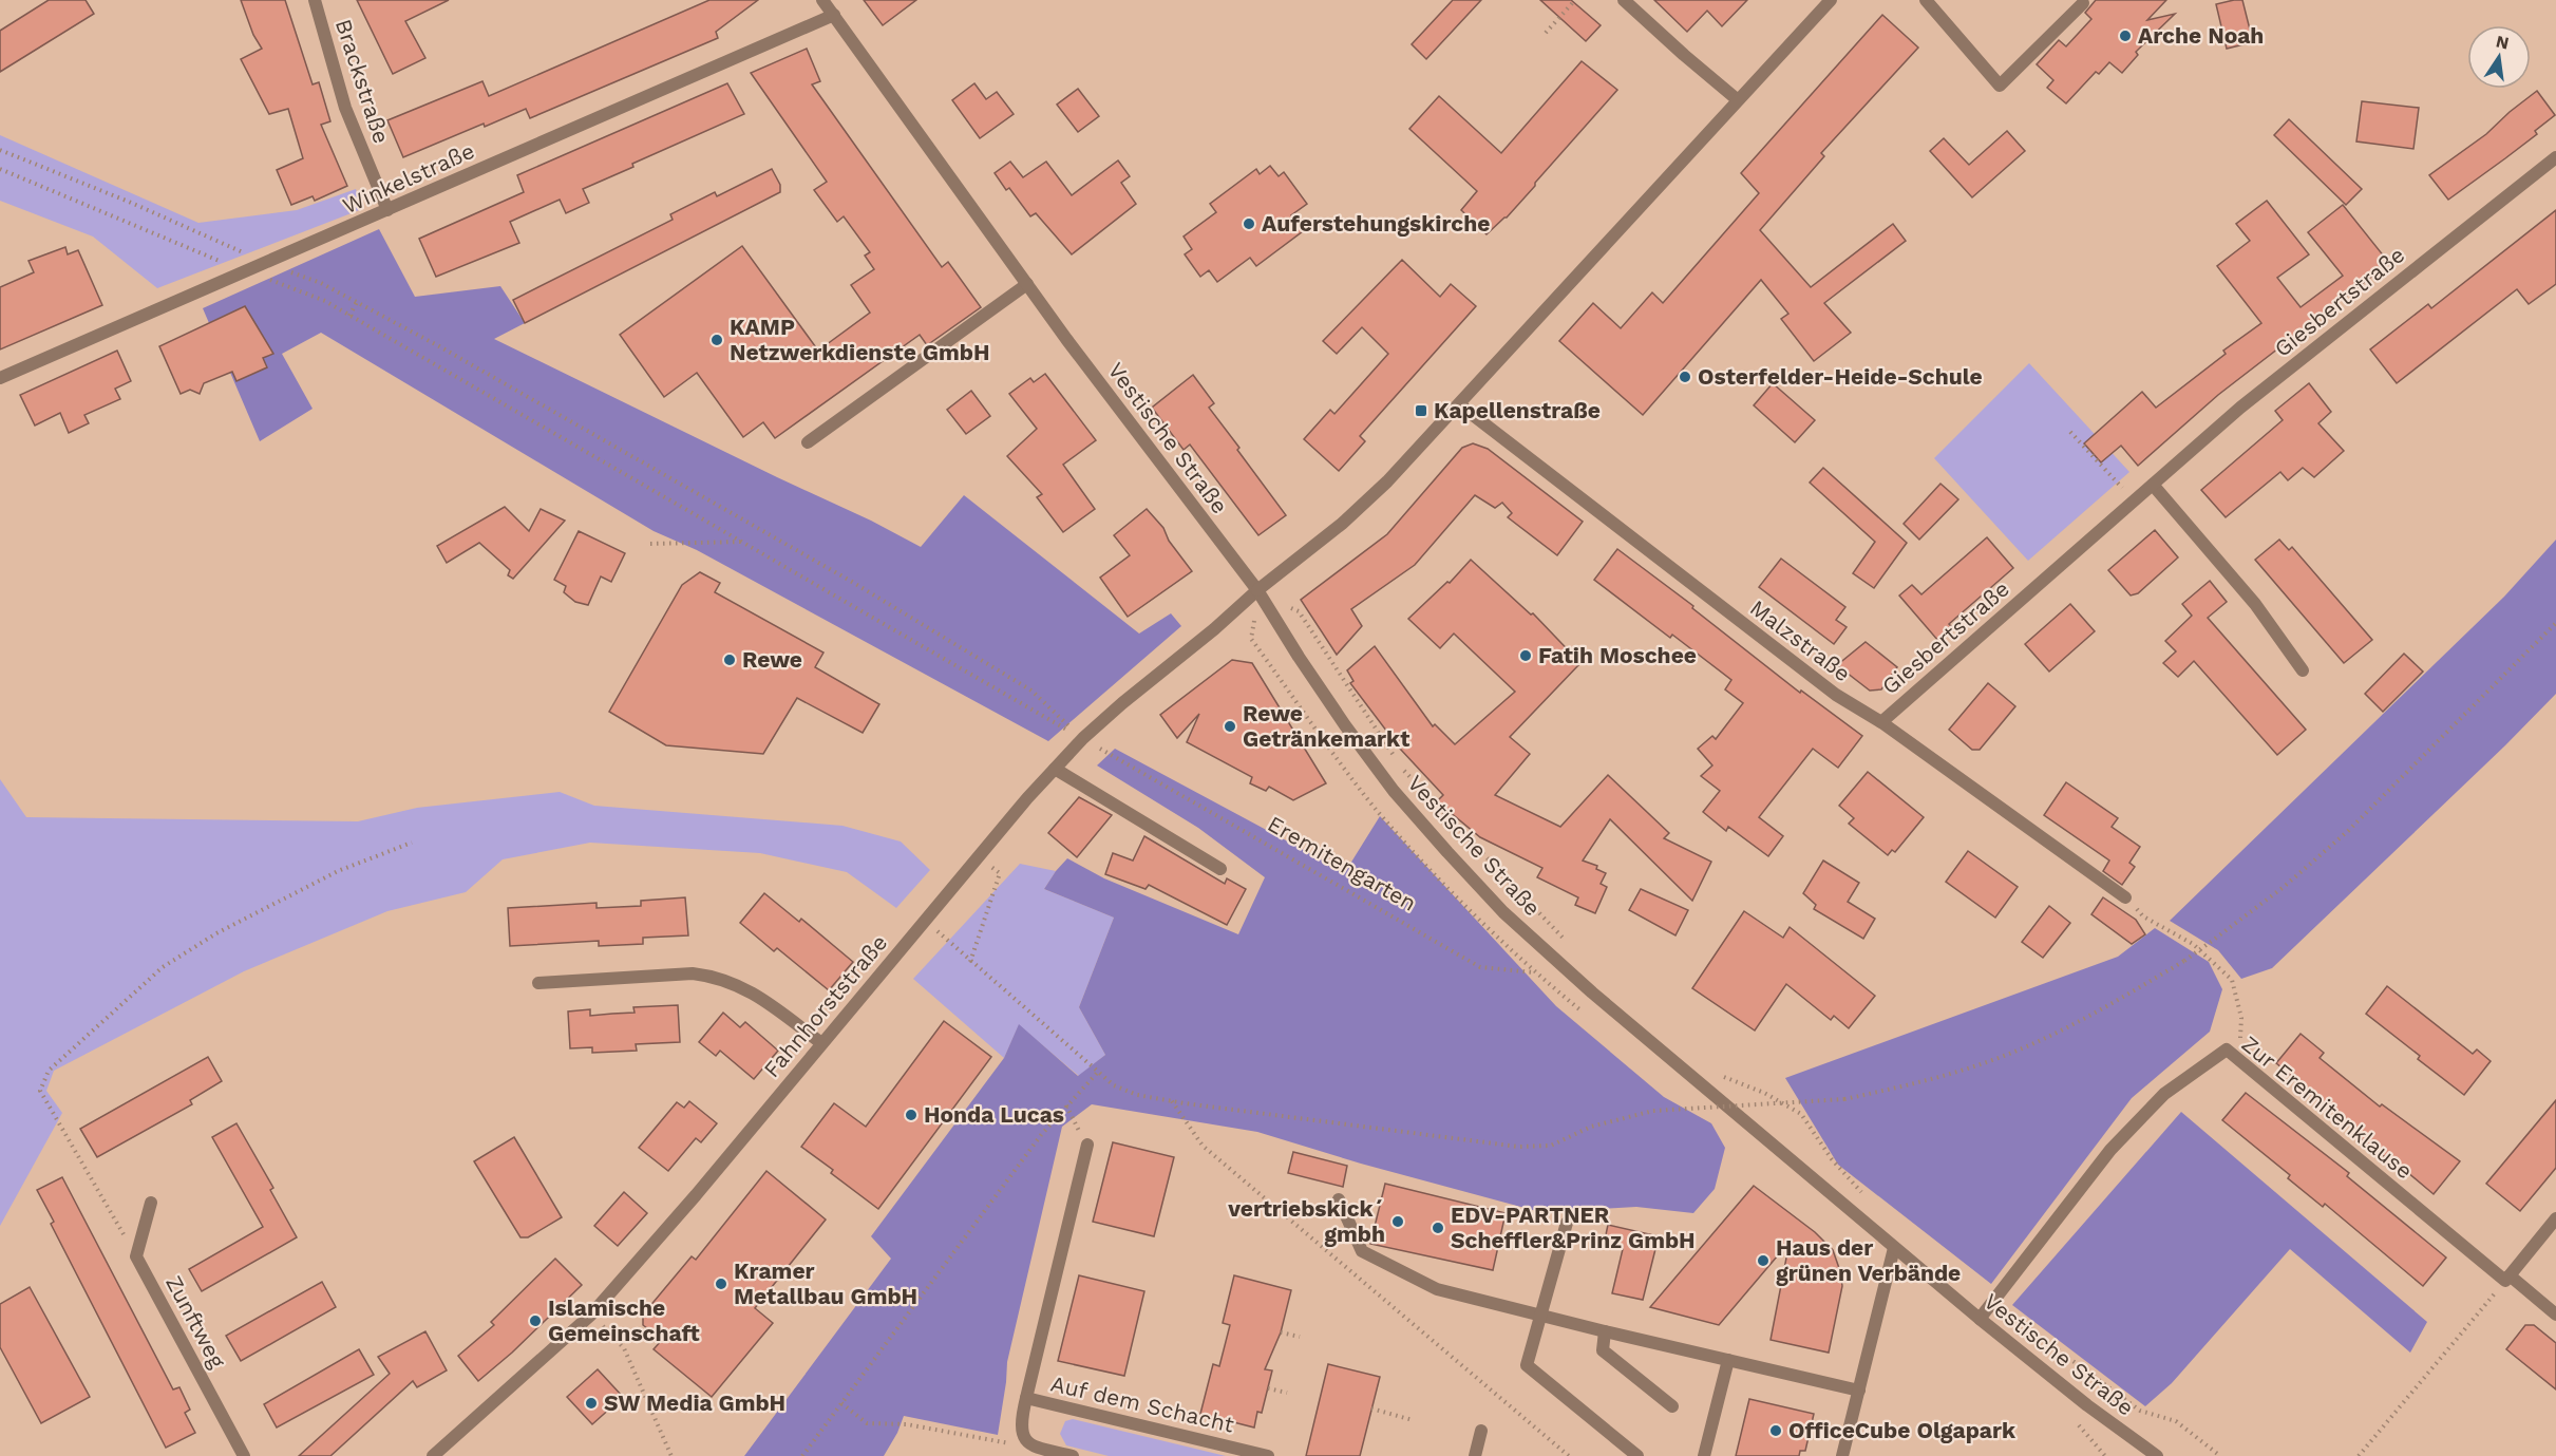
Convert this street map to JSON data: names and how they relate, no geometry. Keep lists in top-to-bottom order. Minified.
{"streets":{"street":["Brackstraße","Winkelstraße","Giesbertstraße","Vestische Straße","Malzstraße","Fahnhorststraße","Zur Eremitenklause","Zunftweg","Auf dem Schacht"],"path":["Eremitengarten"]},"crossings":[["Brackstraße","Winkelstraße"],["Winkelstraße","Vestische Straße"],["Giesbertstraße","Malzstraße"],["Vestische Straße","Fahnhorststraße"],["Vestische Straße","Zur Eremitenklause"],["Eremitengarten","Fahnhorststraße"]],"places":{"other":["Arche Noah","Auferstehungskirche","KAMP Netzwerkdienste GmbH","Osterfelder-Heide-Schule","Fatih Moschee","Rewe","Rewe Getränkemarkt","Honda Lucas","vertriebskick´ gmbh","EDV-PARTNER Scheffler&Prinz GmbH","Haus der grünen Verbände","Kramer Metallbau GmbH","Islamische Gemeinschaft","SW Media GmbH","OfficeCube Olgapark"],"transit":["Kapellenstraße"]},"north":"top"}
